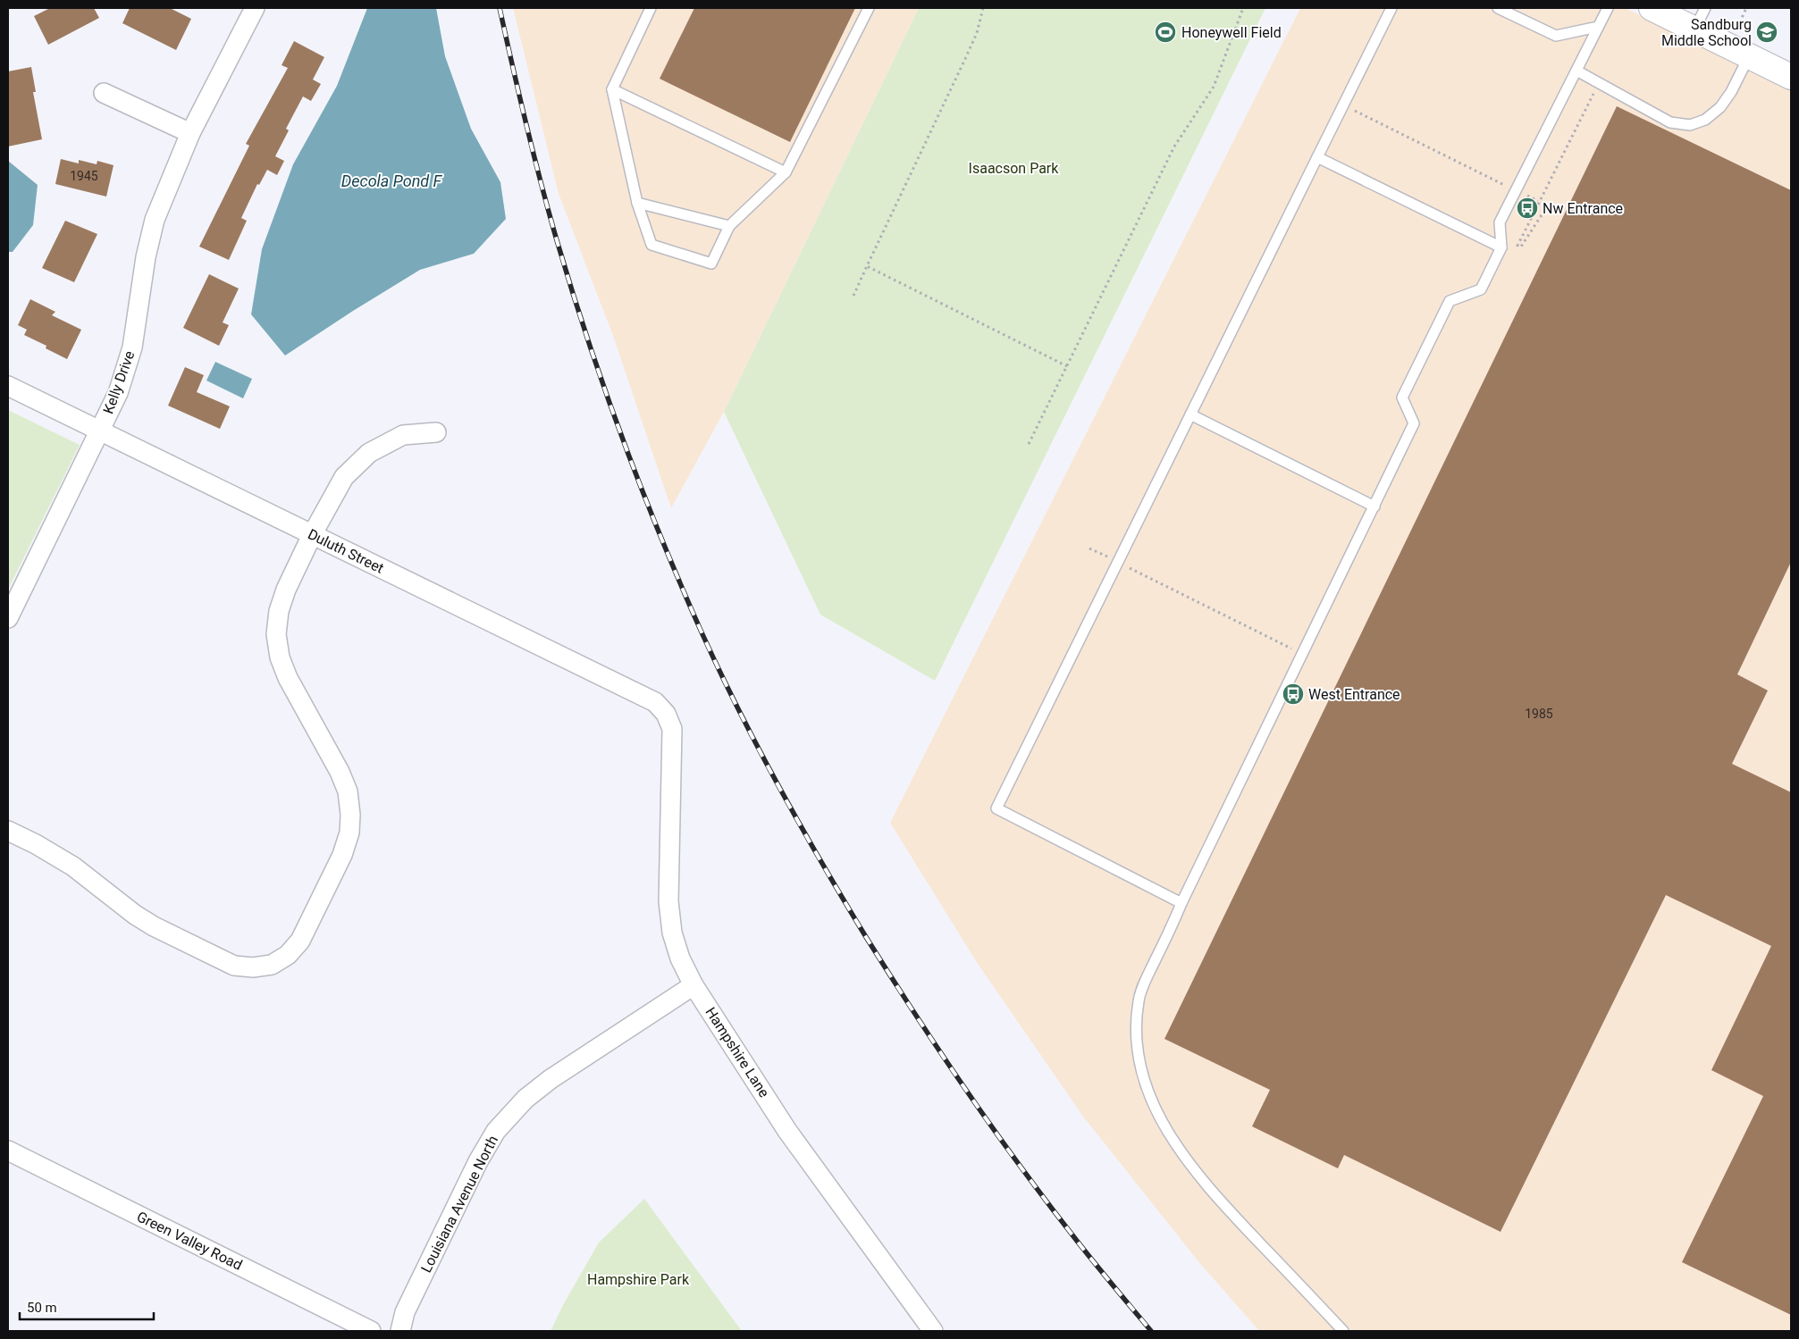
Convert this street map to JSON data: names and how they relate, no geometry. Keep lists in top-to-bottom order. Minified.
{"streets":{"street":["Kelly Drive","Duluth Street","Hampshire Lane","Louisiana Avenue North","Green Valley Road"]},"crossings":[["Kelly Drive","Duluth Street"],["Duluth Street","Hampshire Lane"],["Hampshire Lane","Louisiana Avenue North"]],"water":["Decola Pond F"],"parks":["Isaacson Park","Hampshire Park"],"places":{"sports":["Honeywell Field"],"school or university":["Sandburg Middle School"],"bus stop":["Nw Entrance","West Entrance"]},"house_numbers":["1945","1985"],"scale_bar":"50 m"}
